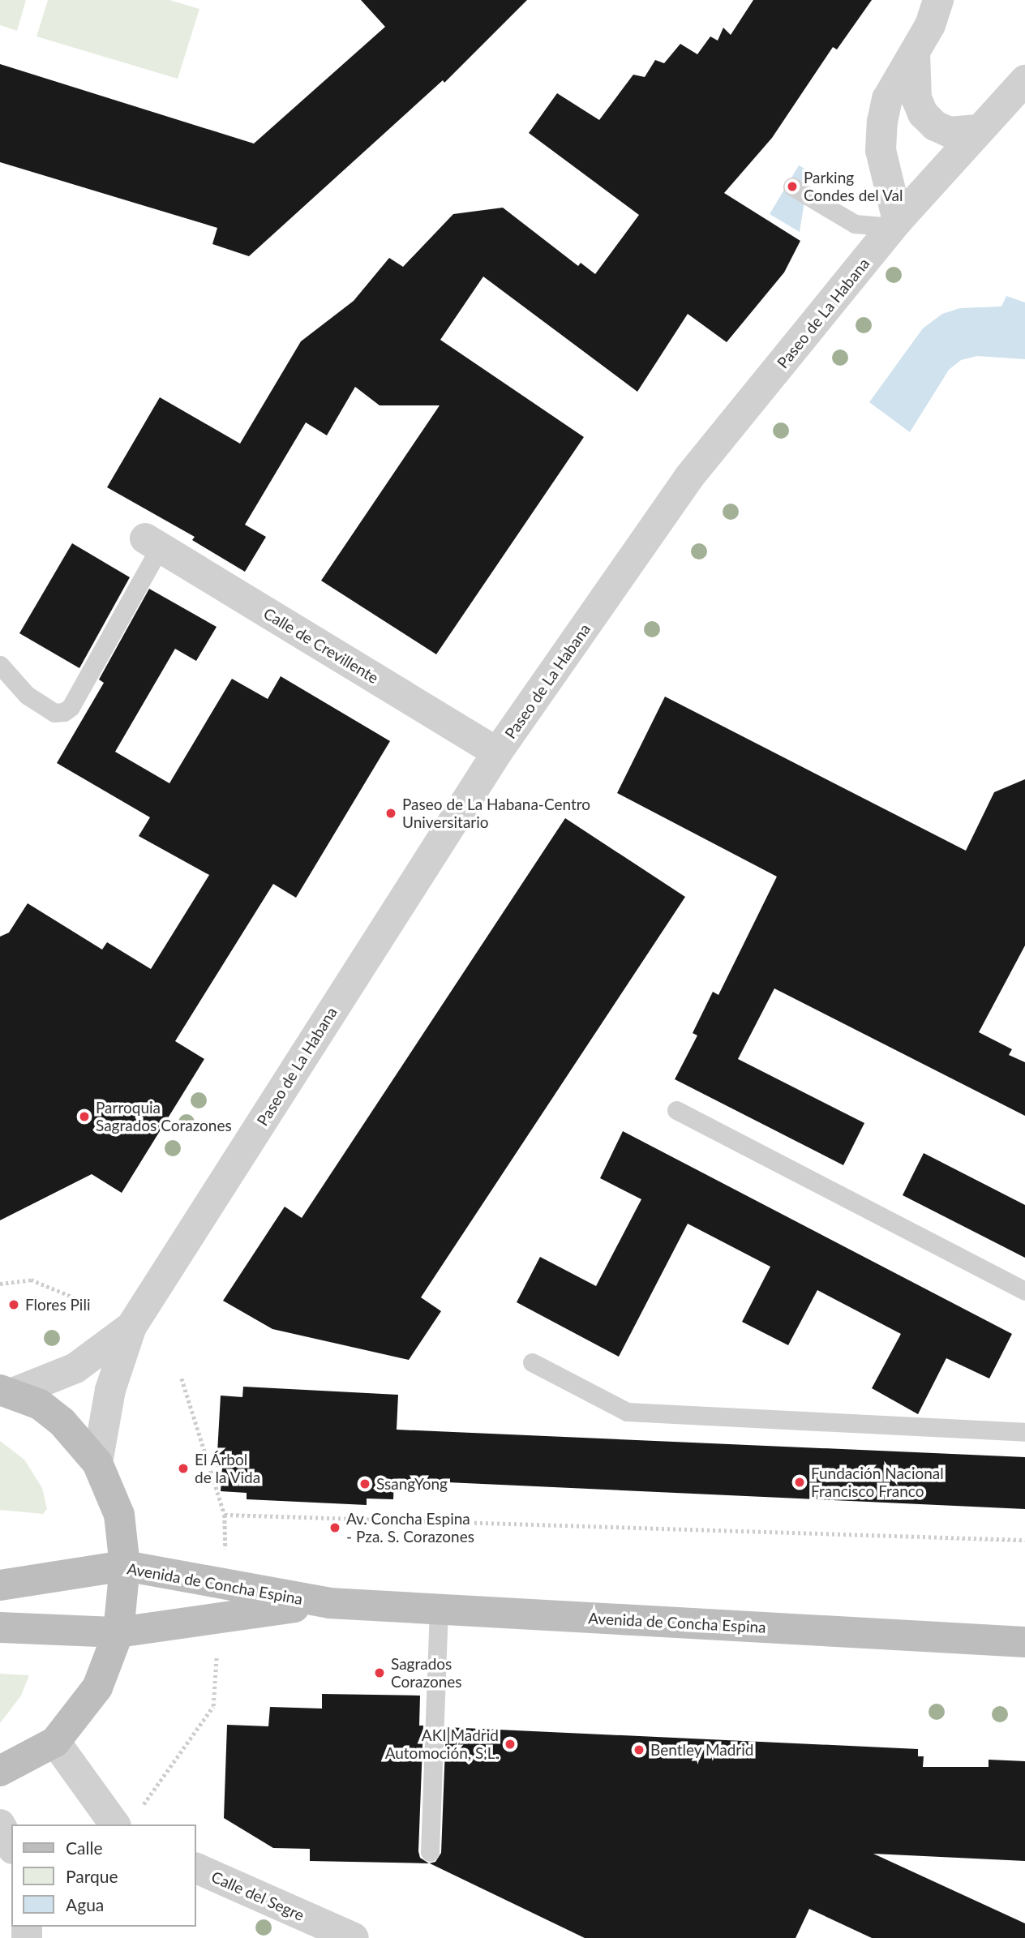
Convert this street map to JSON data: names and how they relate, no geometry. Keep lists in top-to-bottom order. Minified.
{"streets":{"main road":["Avenida de Concha Espina"],"street":["Paseo de La Habana","Calle de Crevillente","Calle del Segre"]},"crossings":[["Paseo de La Habana","Calle de Crevillente"]],"places":["Parking Condes del Val","Paseo de La Habana-Centro Universitario","Parroquia Sagrados Corazones","Flores Pili","El Árbol de la Vida","Fundación Nacional Francisco Franco","SsangYong","Av. Concha Espina - Pza. S. Corazones","Sagrados Corazones","AKI Madrid Automoción, S.L.","Bentley Madrid"],"legend":["Calle","Parque","Agua"]}
